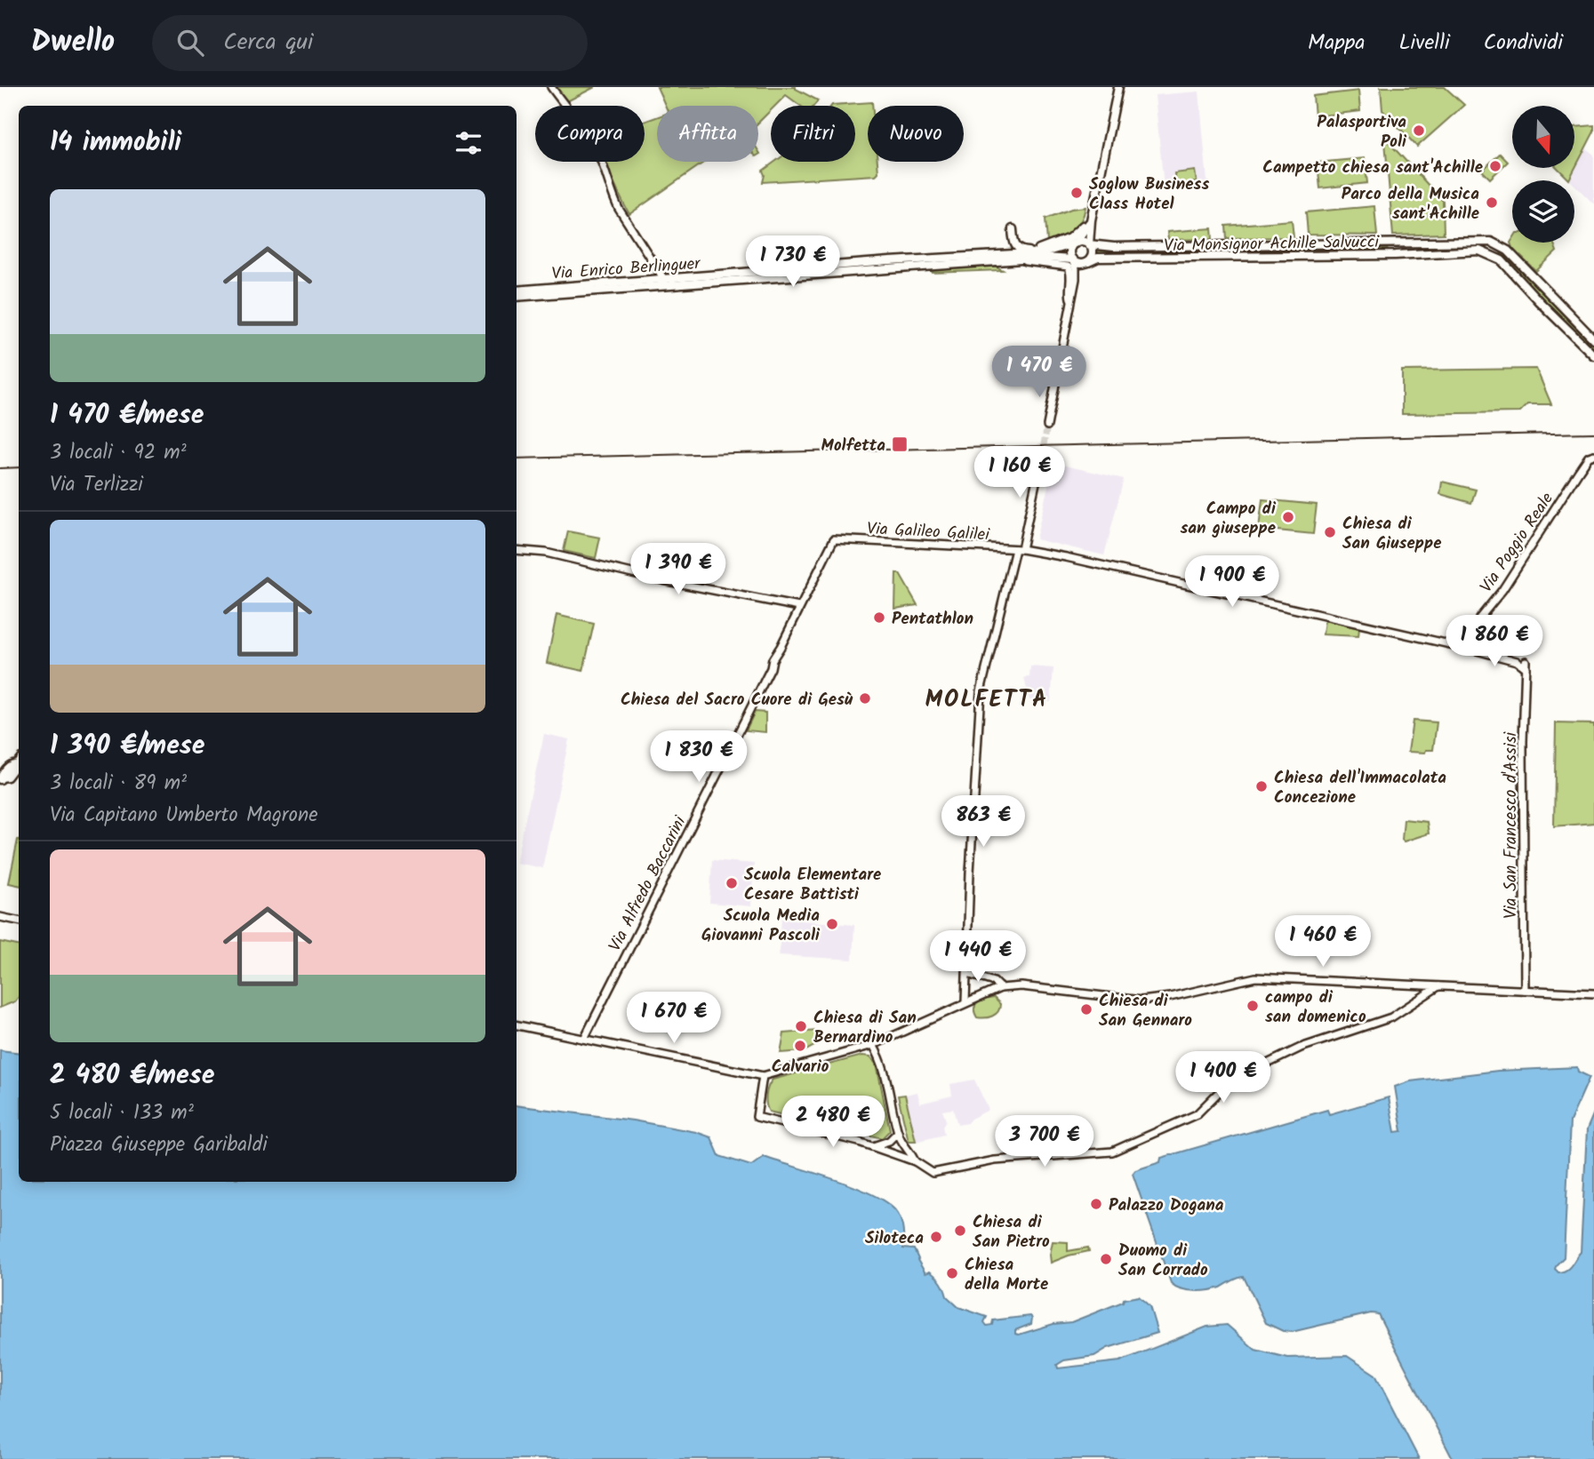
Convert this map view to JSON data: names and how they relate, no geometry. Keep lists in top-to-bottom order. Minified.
{"streets":{"main road":["Via Monsignor Achille Salvucci","Via Enrico Berlinguer"],"street":["Via Galileo Galilei","Via Poggio Reale","Via San Francesco d'Assisi","Via Alfredo Baccarini"]},"crossings":[["Via Monsignor Achille Salvucci","Via Enrico Berlinguer"],["Via Galileo Galilei","Via Poggio Reale"],["Via Galileo Galilei","Via San Francesco d'Assisi"],["Via Galileo Galilei","Via Alfredo Baccarini"]],"districts":["MOLFETTA"],"places":{"other":["Palasportiva Poli","Campetto chiesa sant'Achille","Soglow Business Class Hotel","Parco della Musica sant'Achille","Campo di san giuseppe","Chiesa di San Giuseppe","Pentathlon","Chiesa del Sacro Cuore di Gesù","Chiesa dell'Immacolata Concezione","Scuola Elementare Cesare Battisti","Scuola Media Giovanni Pascoli","campo di san domenico","Chiesa di San Gennaro","Chiesa di San Bernardino","Calvario","Palazzo Dogana","Chiesa di San Pietro","Siloteca","Duomo di San Corrado","Chiesa della Morte"],"transit":["Molfetta"]},"north":"bottom","page":{"header":"Dwello","search":"Cerca qui","nav":["Mappa","Livelli","Condividi"],"chip":["Compra","Affitta","Filtri","Nuovo"],"heading":"14 immobili","list":[{"name":"1 470 €/mese","note":"3 locali · 92 m² · Via Terlizzi"},{"name":"1 390 €/mese","note":"3 locali · 89 m² · Via Capitano Umberto Magrone"},{"name":"2 480 €/mese","note":"5 locali · 133 m² · Piazza Giuseppe Garibaldi"}],"price":["1 730 €","1 470 €","1 160 €","1 390 €","1 900 €","1 860 €","1 830 €","863 €","1 460 €","1 440 €","1 670 €","1 400 €","2 480 €","3 700 €"]}}
